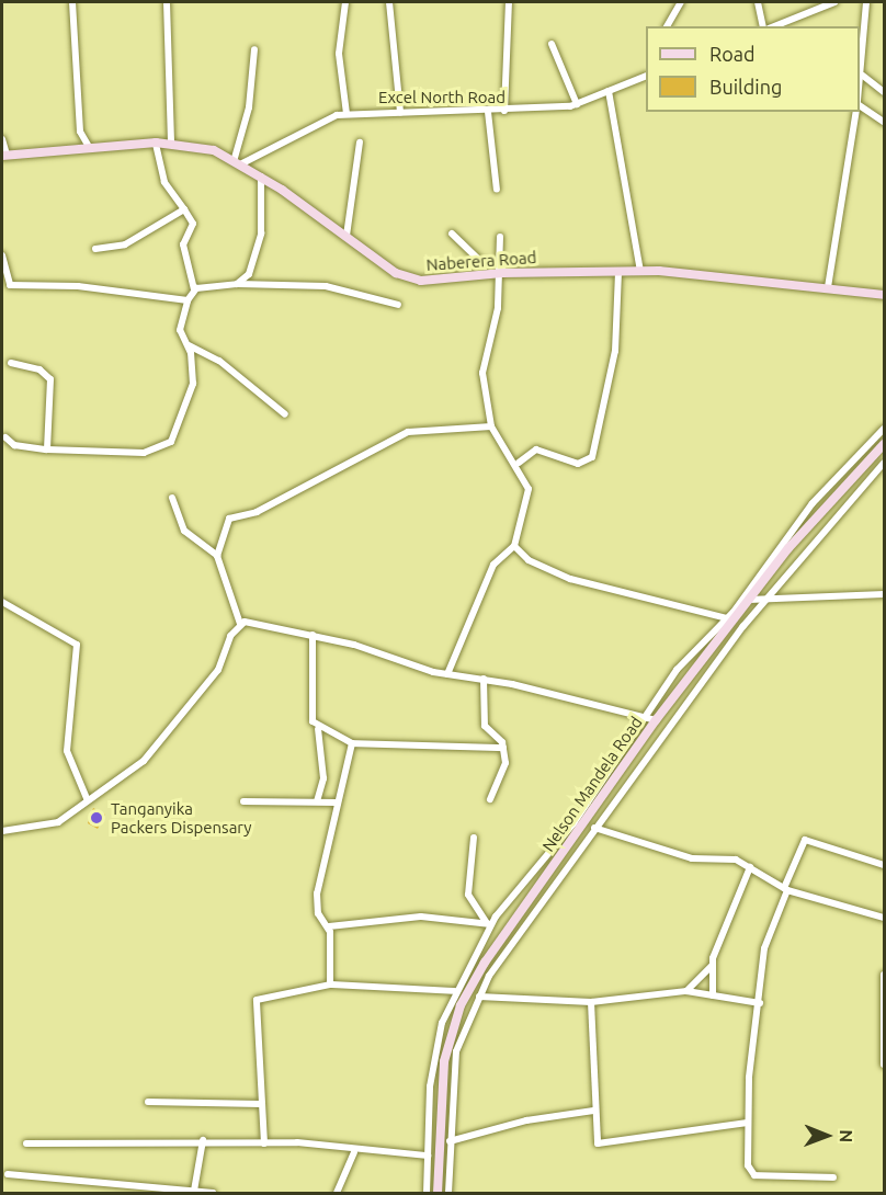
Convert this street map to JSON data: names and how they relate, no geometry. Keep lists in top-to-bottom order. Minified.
{"streets":{"street":["Excel North Road","Naberera Road","Nelson Mandela Road"]},"crossings":[["Excel North Road","Naberera Road"]],"places":["Tanganyika Packers Dispensary"],"legend":["Road","Building"],"north":"right"}
